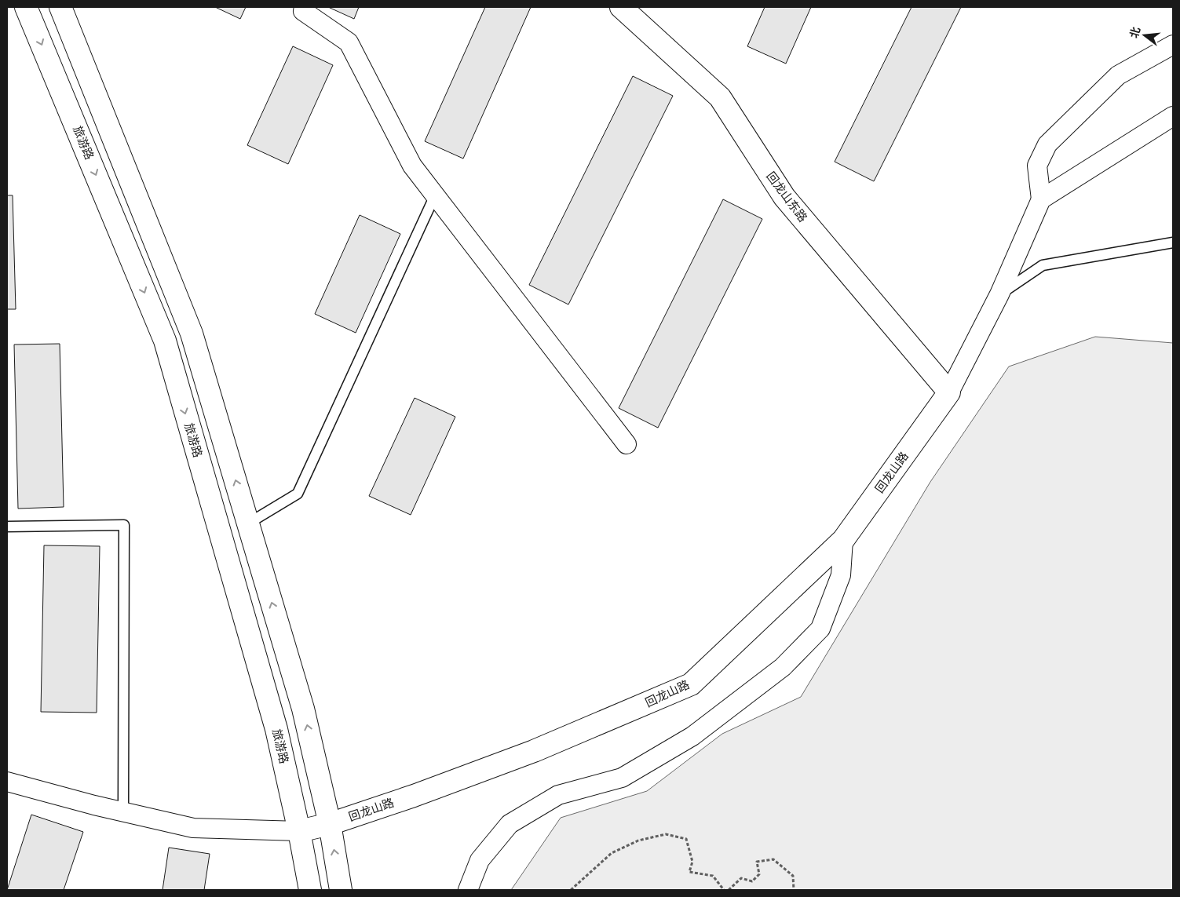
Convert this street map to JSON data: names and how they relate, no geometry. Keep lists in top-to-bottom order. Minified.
{"streets":{"main road":["旅游路","回龙山东路","回龙山路"]},"crossings":[["旅游路","回龙山路"],["回龙山东路","回龙山路"]],"north":"left"}
